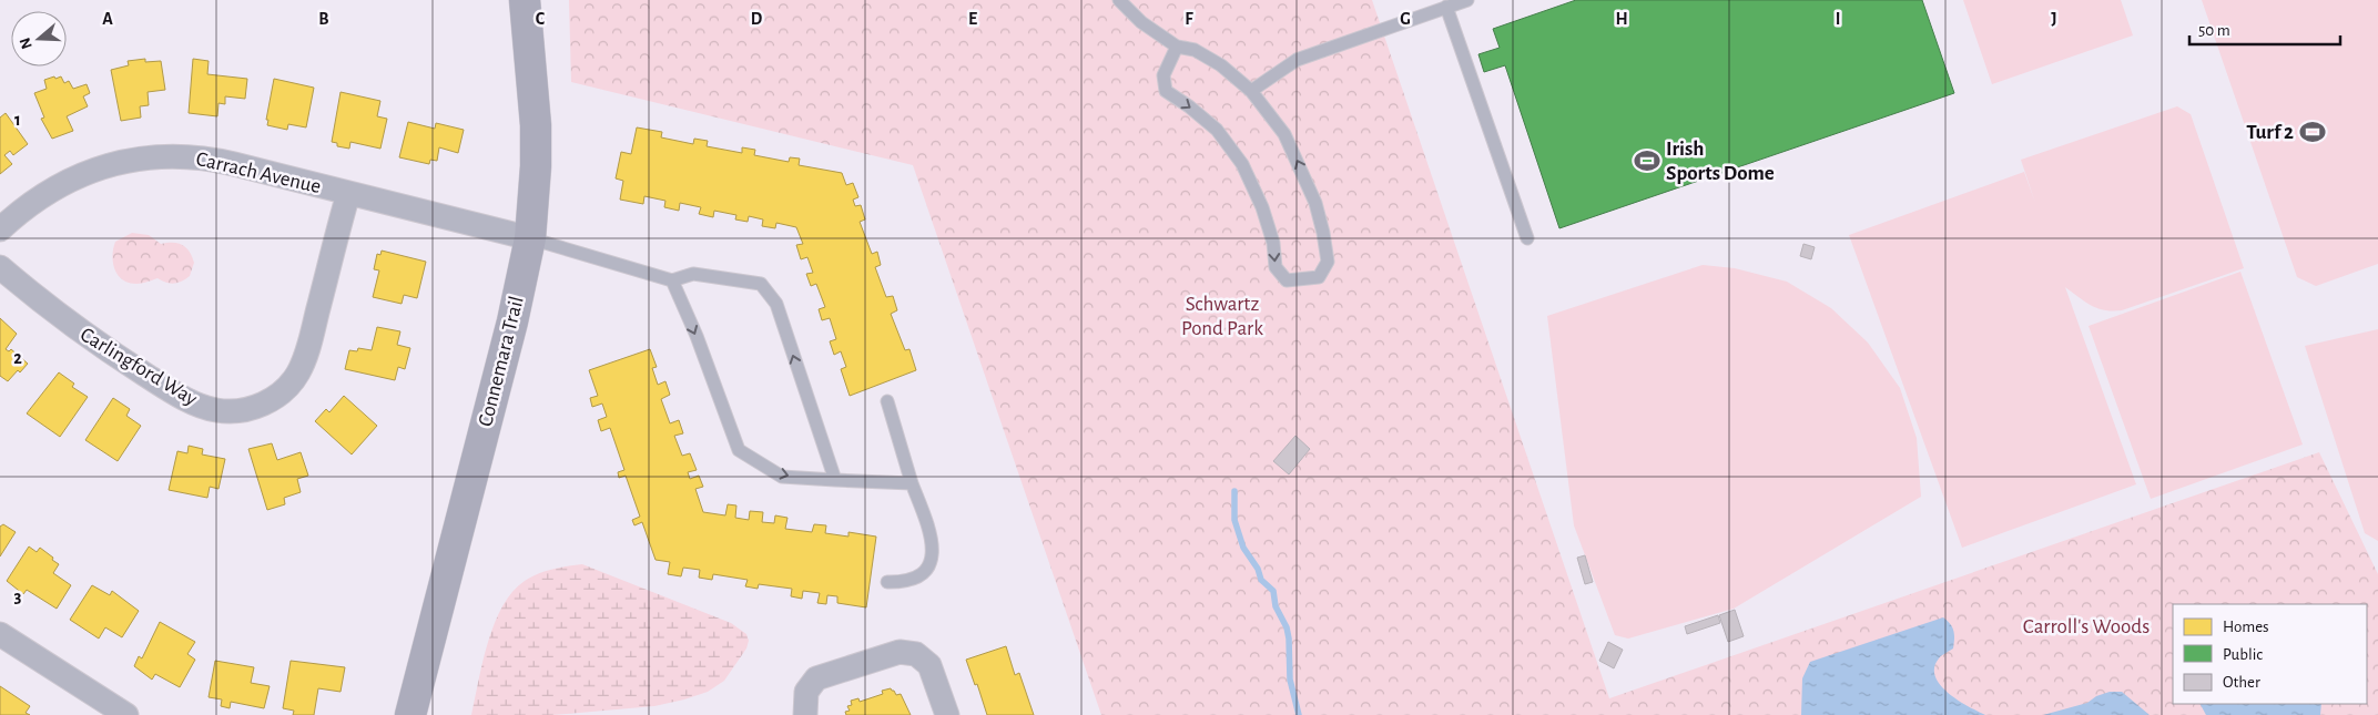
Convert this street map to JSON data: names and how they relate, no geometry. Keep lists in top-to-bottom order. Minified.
{"streets":{"street":["Carrach Avenue","Connemara Trail","Carlingford Way"]},"crossings":[["Carrach Avenue","Connemara Trail"],["Carrach Avenue","Carlingford Way"]],"parks":["Schwartz Pond Park","Carroll's Woods"],"places":{"sports":["Turf 2","Irish Sports Dome"]},"legend":["Homes","Public","Other"],"scale_bar":"50 m","north":"left","grid":{"columns":["A","B","C","D","E","F","G","H","I","J"],"rows":["1","2","3"]}}
